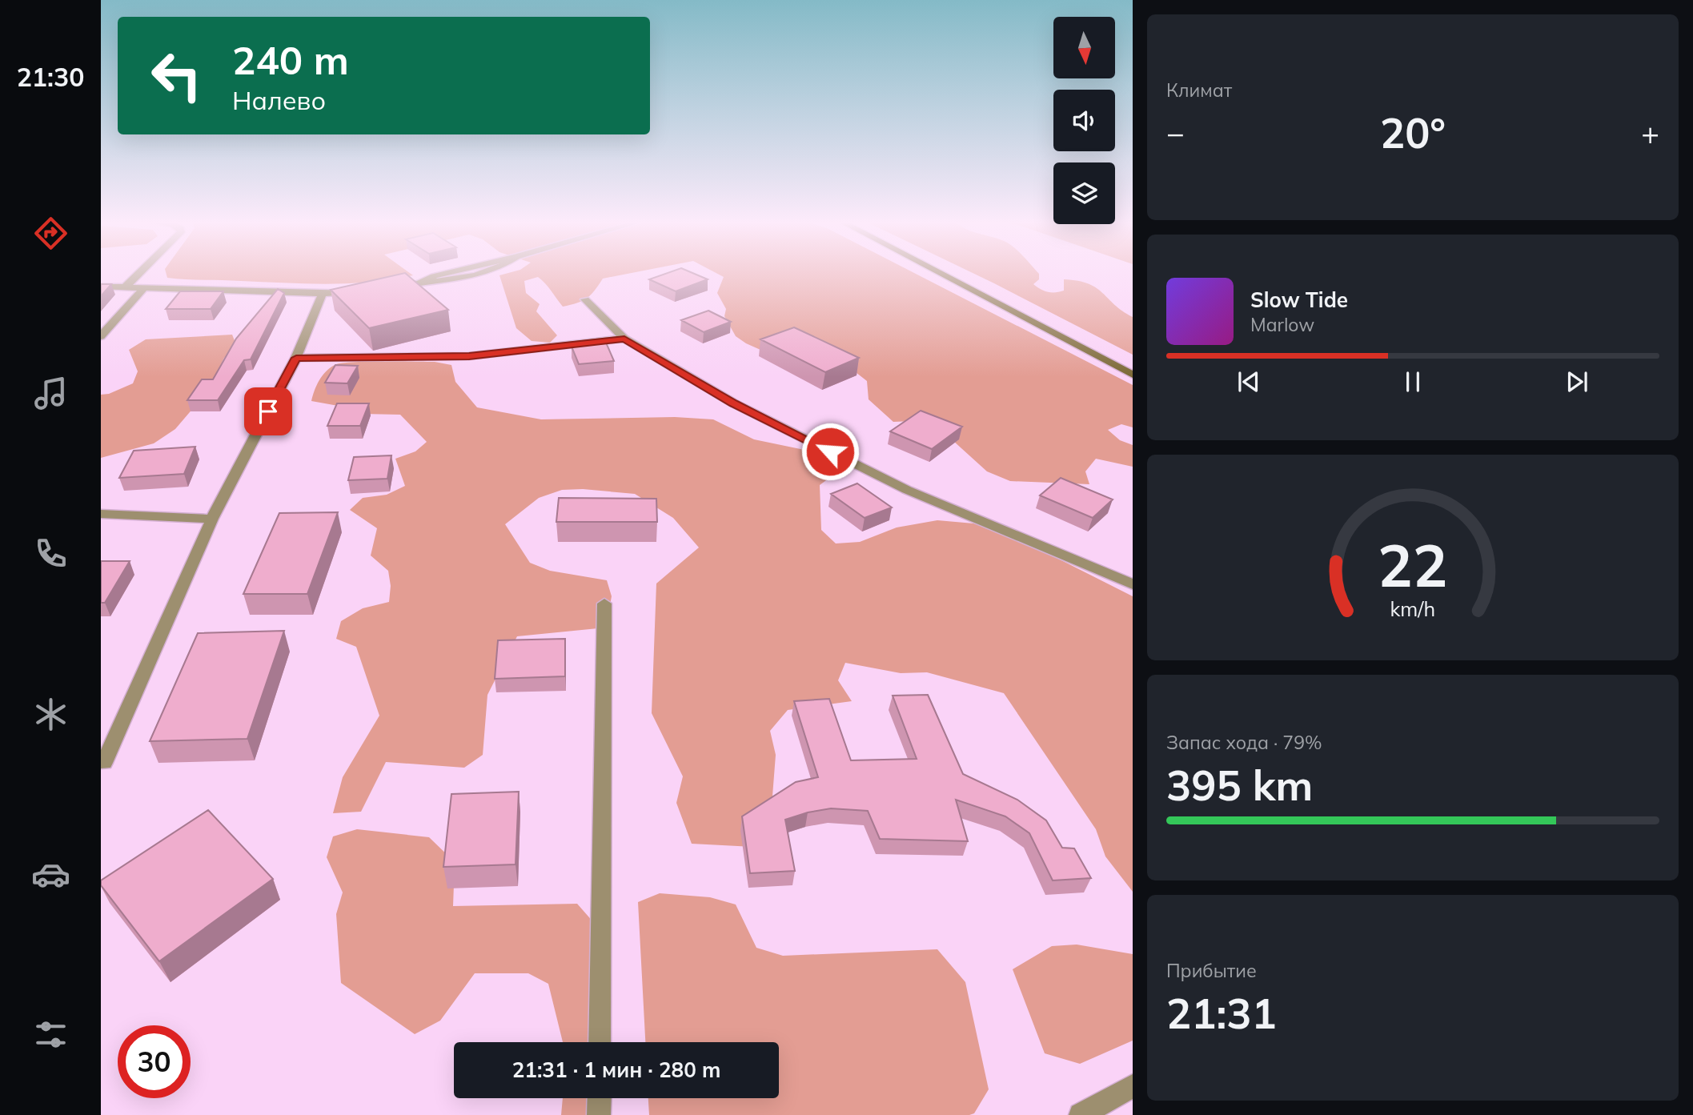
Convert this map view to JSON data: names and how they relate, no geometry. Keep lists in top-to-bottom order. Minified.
{"north":"bottom","page":{"tabs":"21:30","tile":["Климат",["Запас хода · 79%","395 km"],["Прибытие","21:31"]],"turn":["240 m","Налево"],"heat":["−","20°","+"],"song":["Slow Tide","Marlow"],"limit":"30","trip":"21:31 · 1 мин · 280 m","gauge":["22","km/h"]}}
